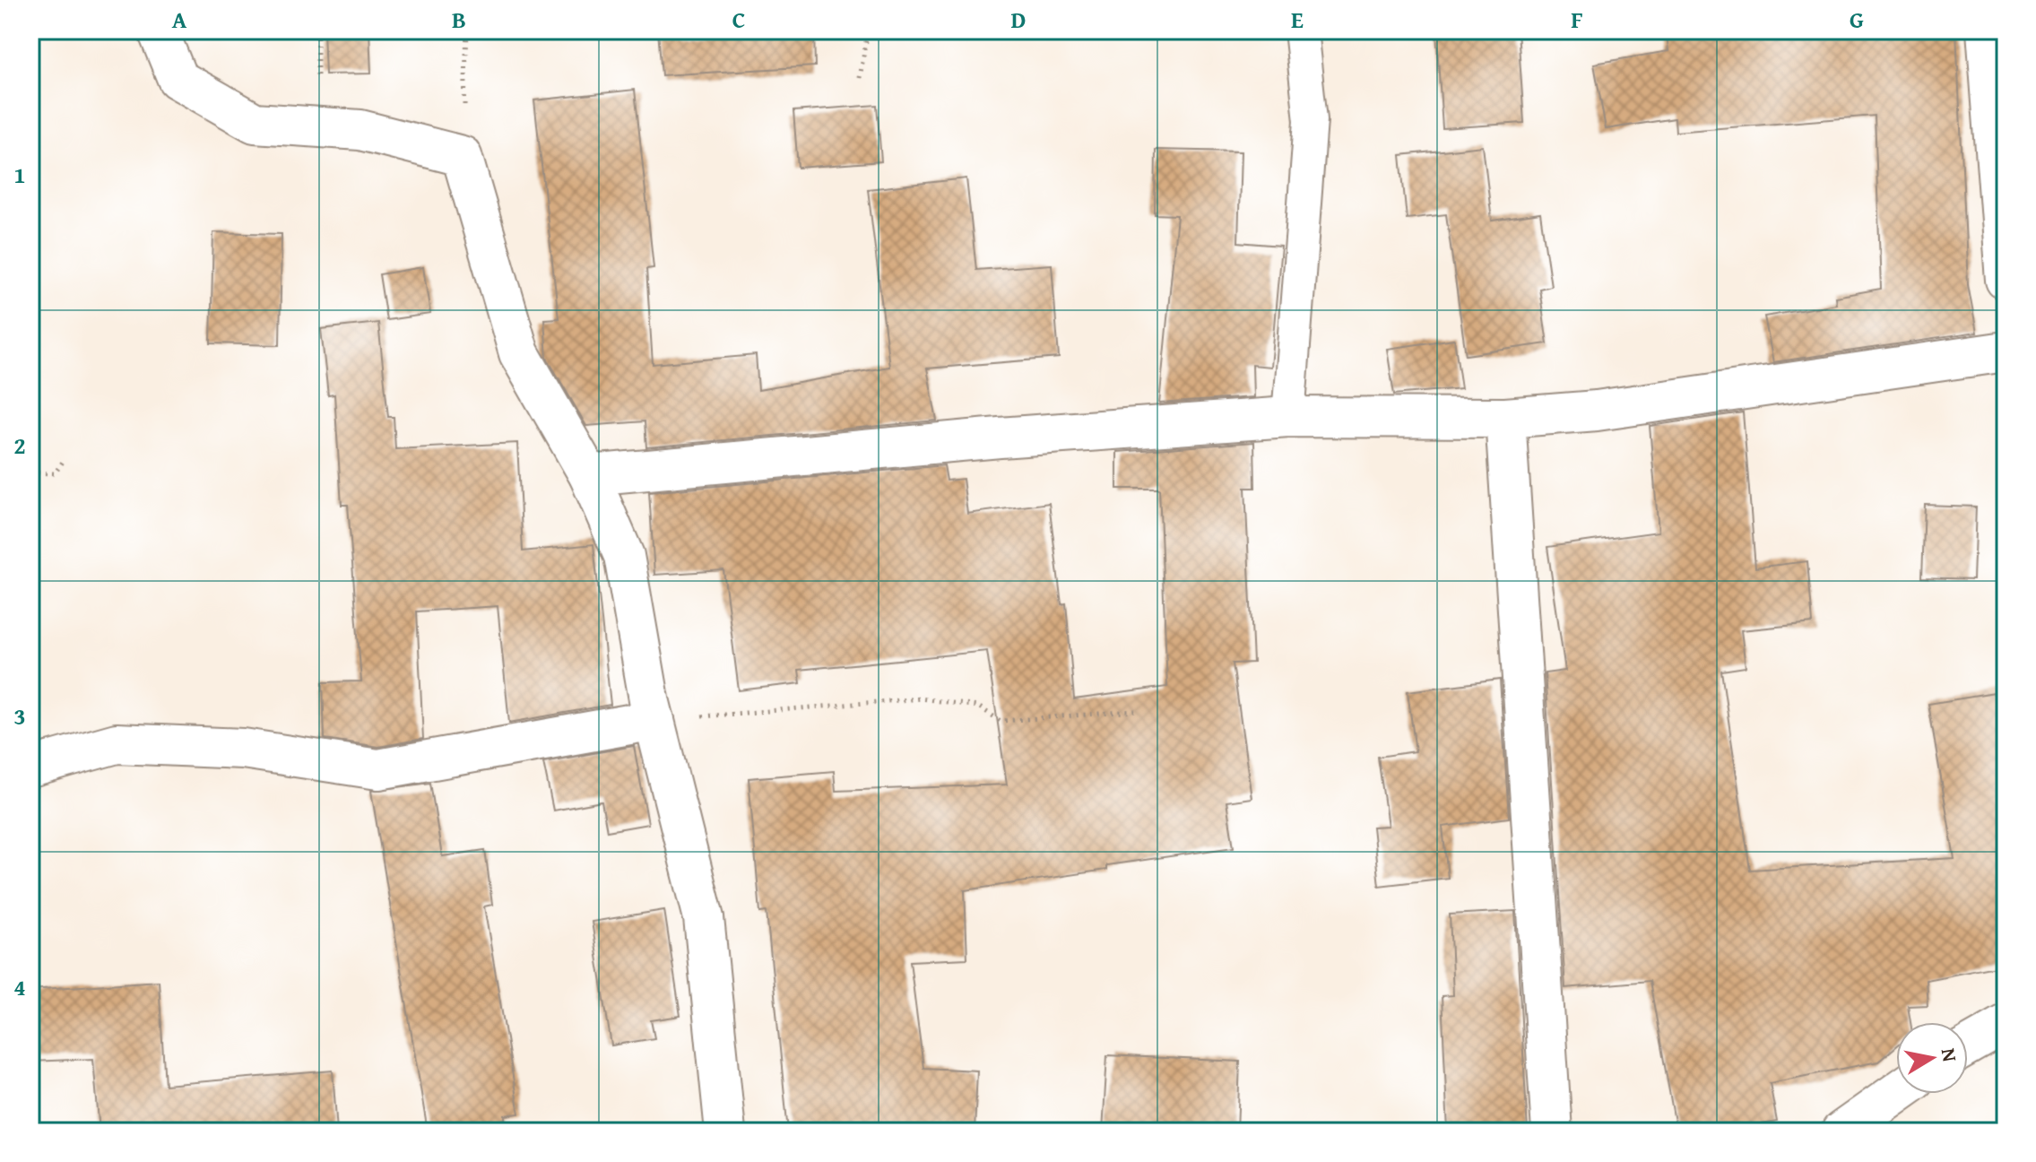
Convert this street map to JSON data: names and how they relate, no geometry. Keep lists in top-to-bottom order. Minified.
{"north":"right","grid":{"columns":["A","B","C","D","E","F","G"],"rows":["1","2","3","4"]}}
